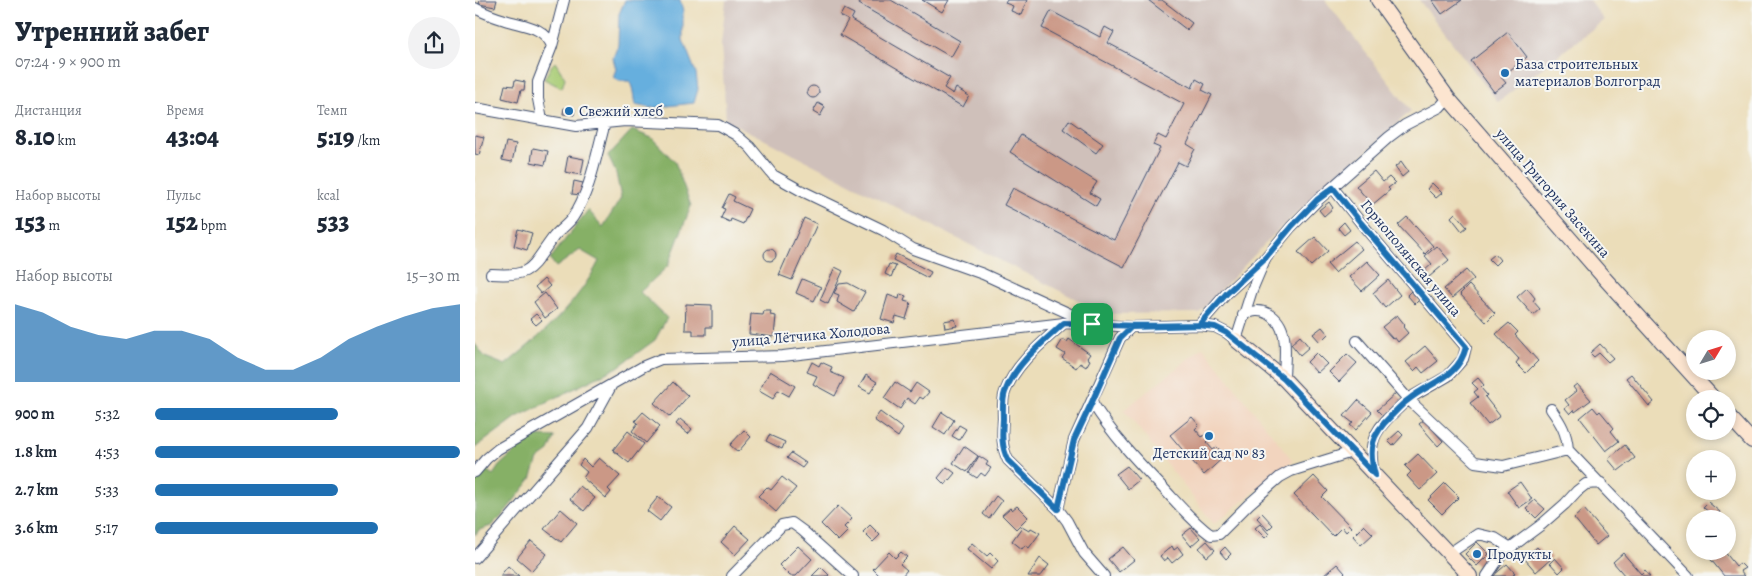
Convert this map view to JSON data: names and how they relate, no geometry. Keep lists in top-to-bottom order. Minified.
{"streets":{"main road":["улица Григория Засекина"],"street":["Горнополянская улица","улица Лётчика Холодова"]},"places":["База строительных материалов Волгоград","Свежий хлеб","Детский сад № 83","Продукты"],"north":"top right","page":{"heading":["Утренний забег","07:24 · 9 × 900 m"],"stats":[["Дистанция","8.10 km"],["Время","43:04"],["Темп","5:19 /km"],["Набор высоты","153 m"],["Пульс","152 bpm"],["kcal","533"]],"chart":["Набор высоты","15–30 m"],"map_buttons":["+","−"],"list":[{"name":"900 m","note":"5:32"},{"name":"1.8 km","note":"4:53"},{"name":"2.7 km","note":"5:33"},{"name":"3.6 km","note":"5:17"}]}}
